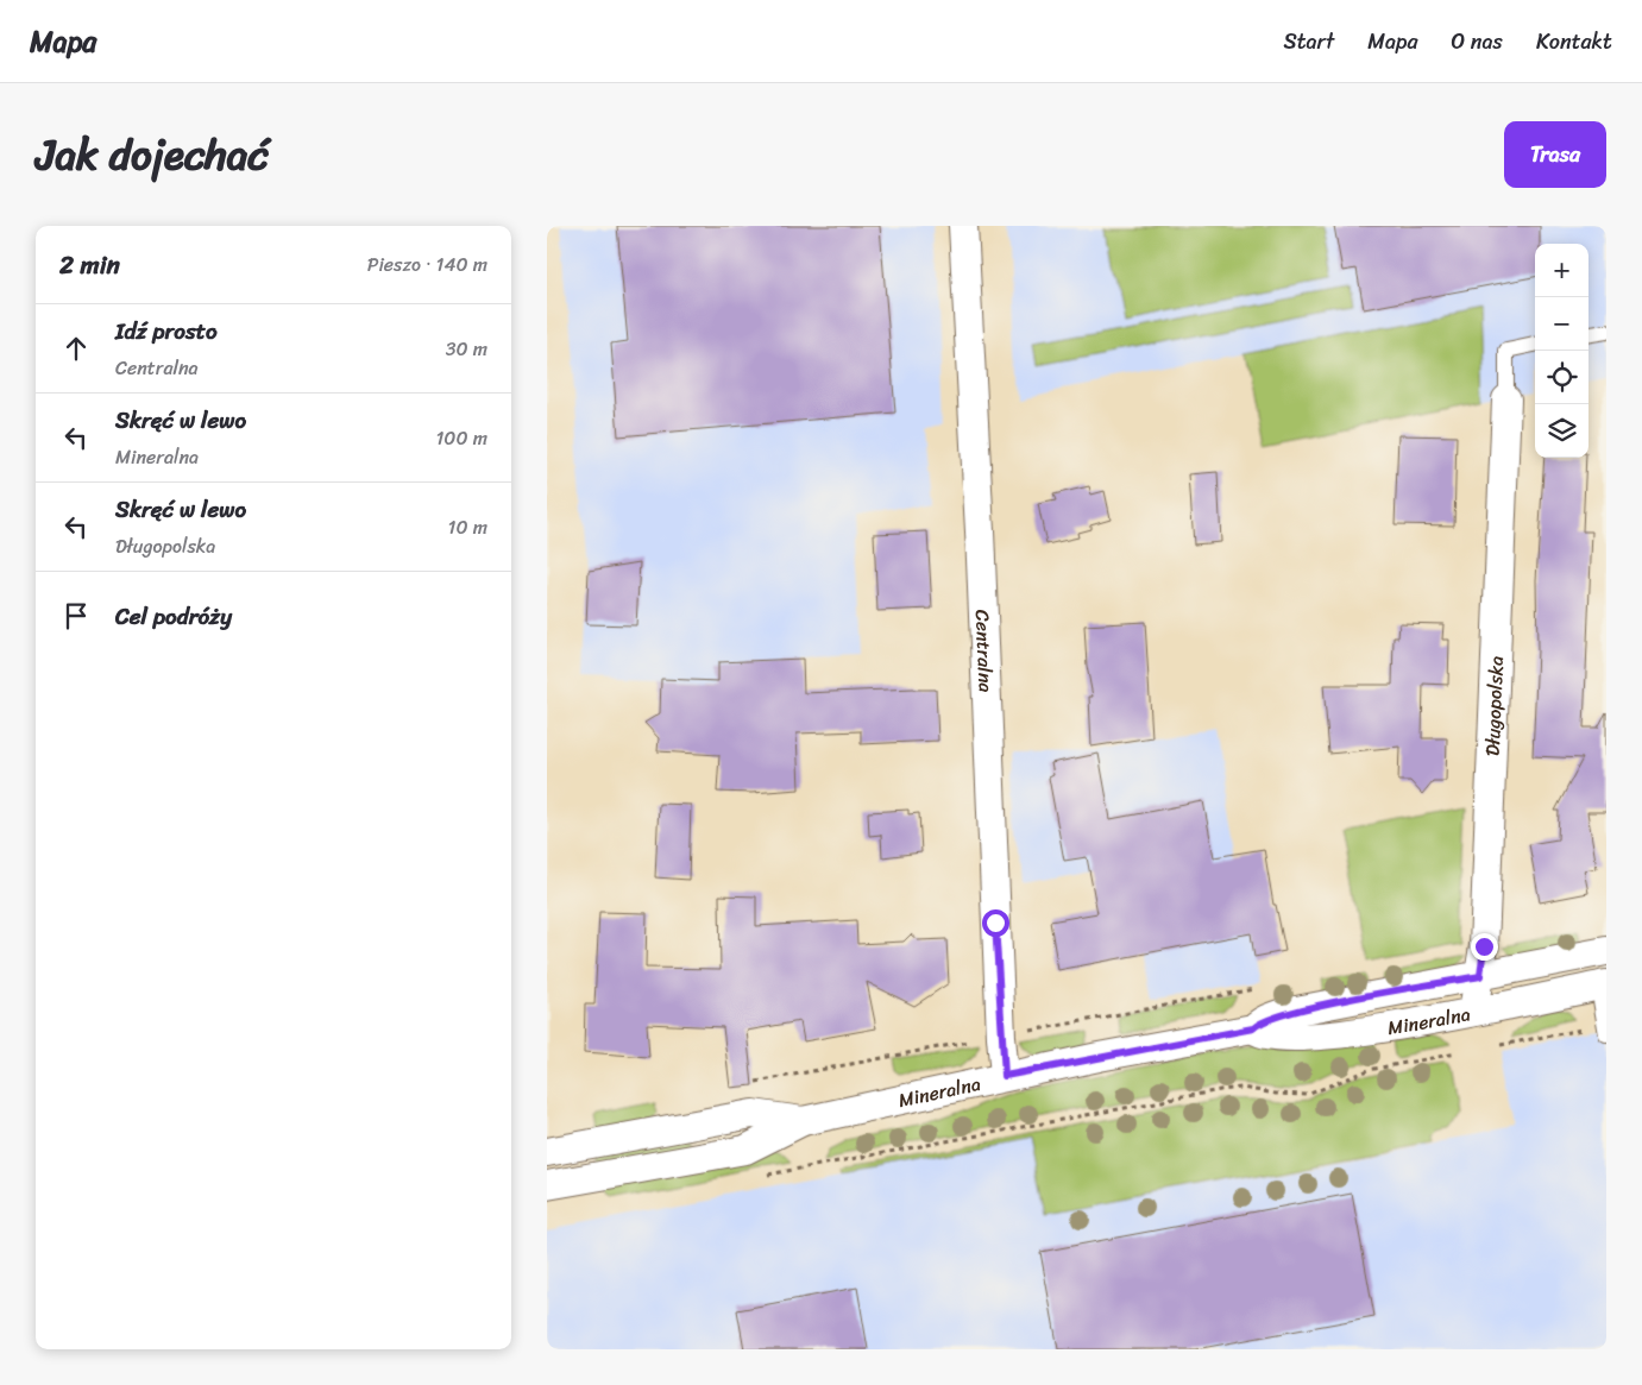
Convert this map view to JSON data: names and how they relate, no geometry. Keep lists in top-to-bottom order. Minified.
{"streets":{"street":["Centralna","Długopolska","Mineralna"]},"crossings":[["Centralna","Mineralna"],["Długopolska","Mineralna"]],"page":{"header":"Mapa","nav":["Start","Mapa","O nas","Kontakt"],"title":"Jak dojechać","buttons":"Trasa","heading":["2 min","Pieszo · 140 m"],"map_buttons":["+","−"],"list":[["Idź prosto","Centralna","30 m"],["Skręć w lewo","Mineralna","100 m"],["Skręć w lewo","Długopolska","10 m"],"Cel podróży"]}}
